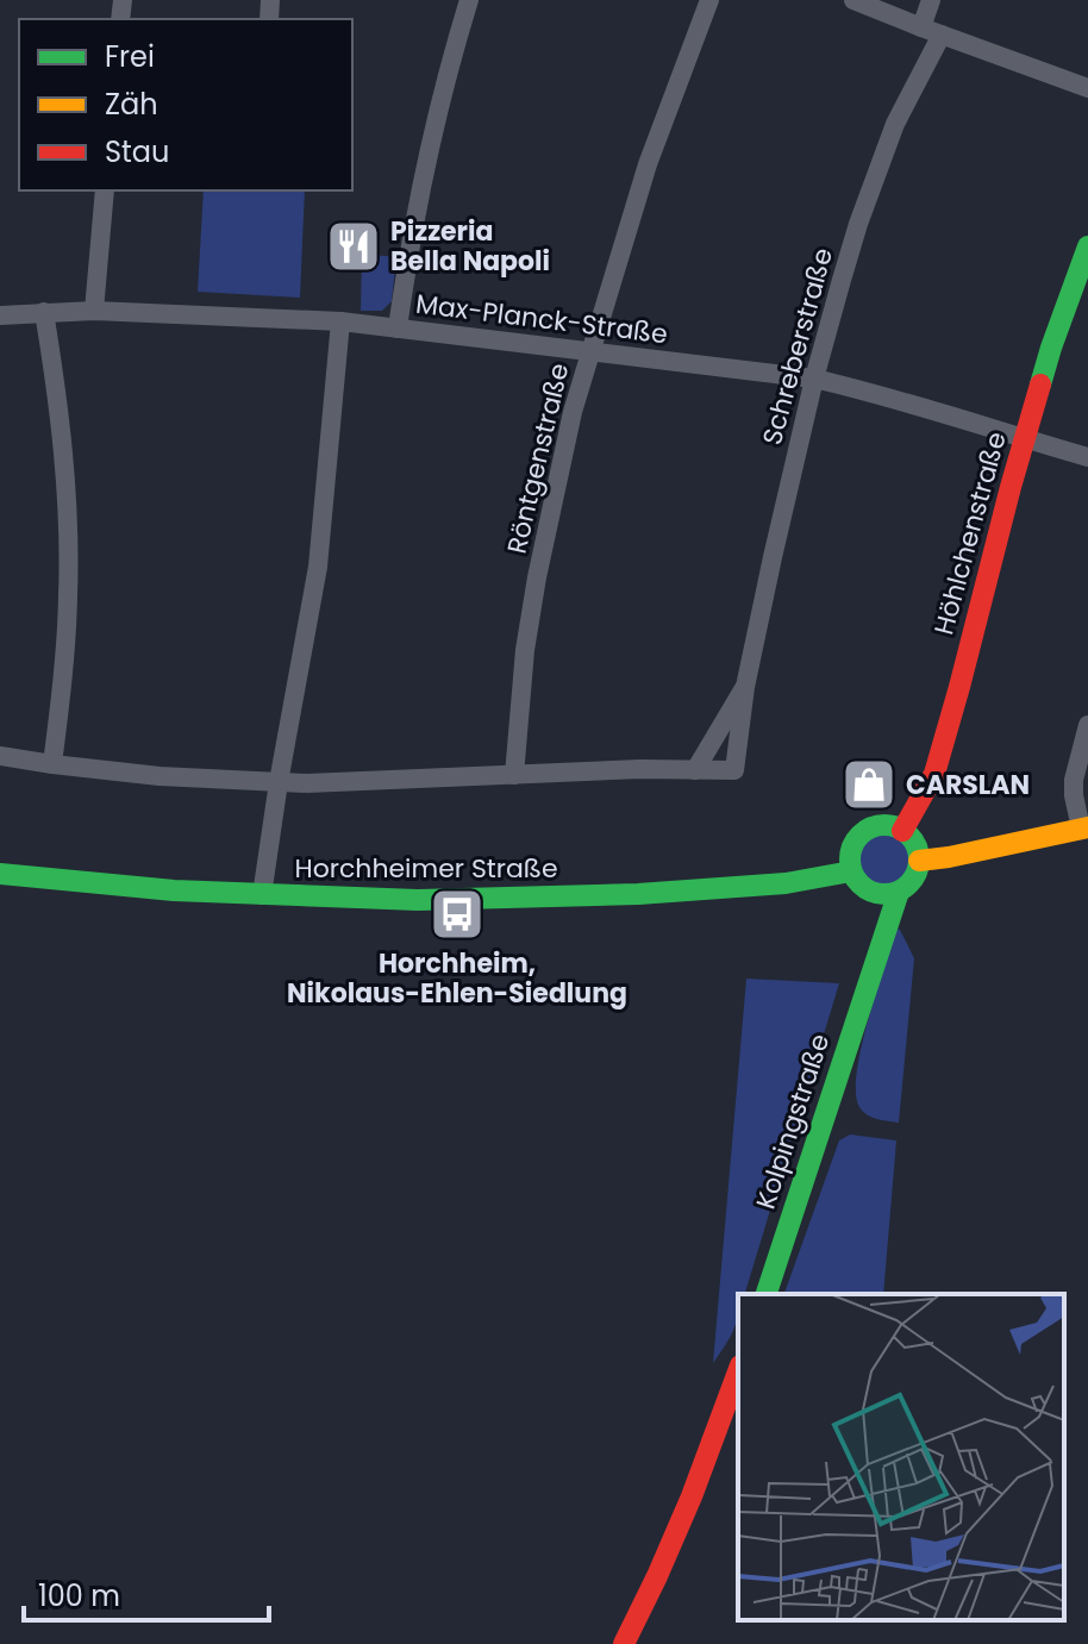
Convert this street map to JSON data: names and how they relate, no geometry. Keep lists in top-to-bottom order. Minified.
{"streets":{"main road":["Höhlchenstraße","Horchheimer Straße","Kolpingstraße"],"street":["Max-Planck-Straße","Schreberstraße","Röntgenstraße"]},"crossings":[["Max-Planck-Straße","Schreberstraße"],["Max-Planck-Straße","Röntgenstraße"],["Max-Planck-Straße","Höhlchenstraße"],["Höhlchenstraße","Horchheimer Straße"],["Höhlchenstraße","Kolpingstraße"],["Horchheimer Straße","Kolpingstraße"]],"places":{"restaurant":["Pizzeria Bella Napoli"],"shop":["CARSLAN"],"bus stop":["Horchheim, Nikolaus-Ehlen-Siedlung"]},"legend":["Frei","Zäh","Stau"],"scale_bar":"100 m"}
